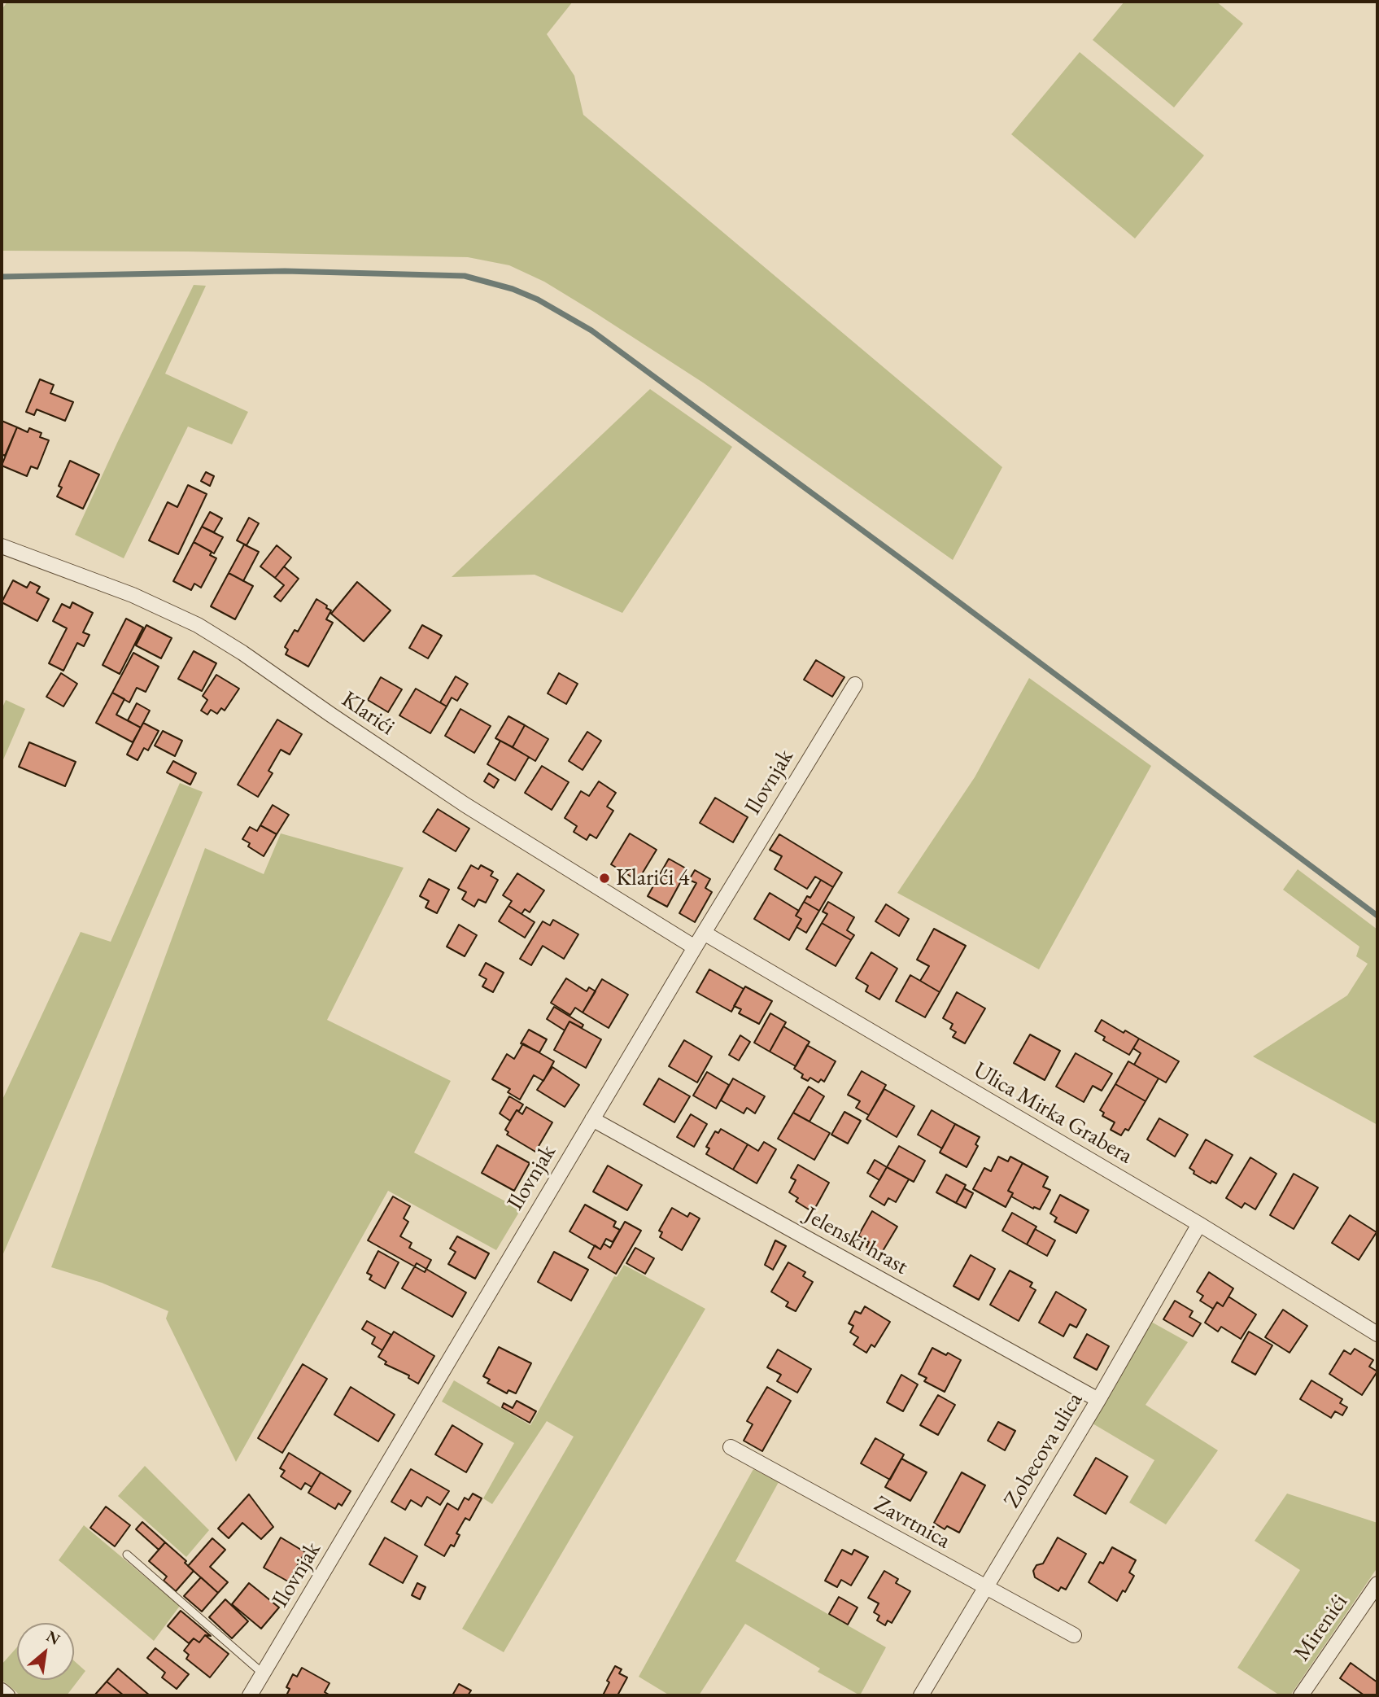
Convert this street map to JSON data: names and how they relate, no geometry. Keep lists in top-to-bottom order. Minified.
{"streets":{"street":["Klarići","Ilovnjak","Ulica Mirka Grabera","Jelenski hrast","Zobecova ulica","Zavrtnica","Mirenići"]},"crossings":[["Klarići","Ilovnjak"],["Ilovnjak","Ulica Mirka Grabera"],["Ilovnjak","Jelenski hrast"],["Ulica Mirka Grabera","Zobecova ulica"],["Jelenski hrast","Zobecova ulica"],["Zobecova ulica","Zavrtnica"]],"places":["Klarići 4"],"north":"top right"}
